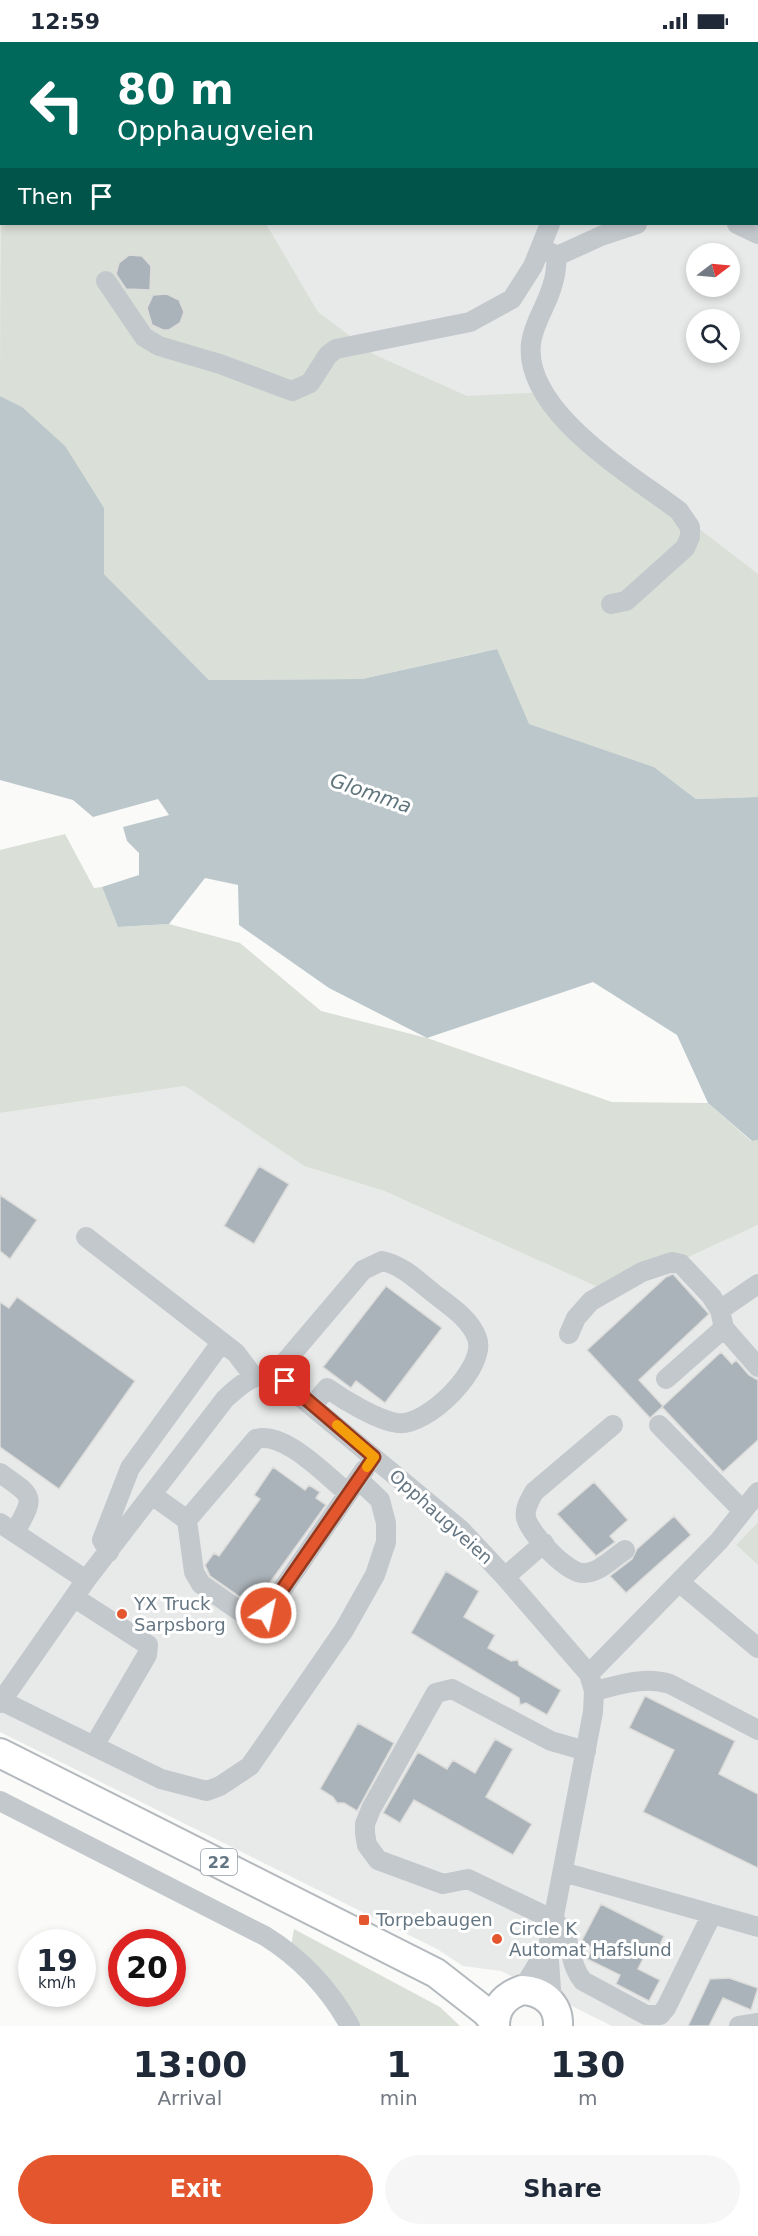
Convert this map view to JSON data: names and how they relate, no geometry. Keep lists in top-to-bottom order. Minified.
{"streets":{"highway":["22"],"street":["Opphaugveien"]},"water":["Glomma"],"places":{"other":["YX Truck Sarpsborg","Circle K Automat Hafslund"],"transit":["Torpebaugen"]},"north":"right","page":{"status":"12:59","turn":["80 m","Opphaugveien"],"then":"Then","speed":"19 km/h","limit":"20","eta":["13:00","Arrival","1","min","130","m"],"buttons":["Exit","Share"]}}
